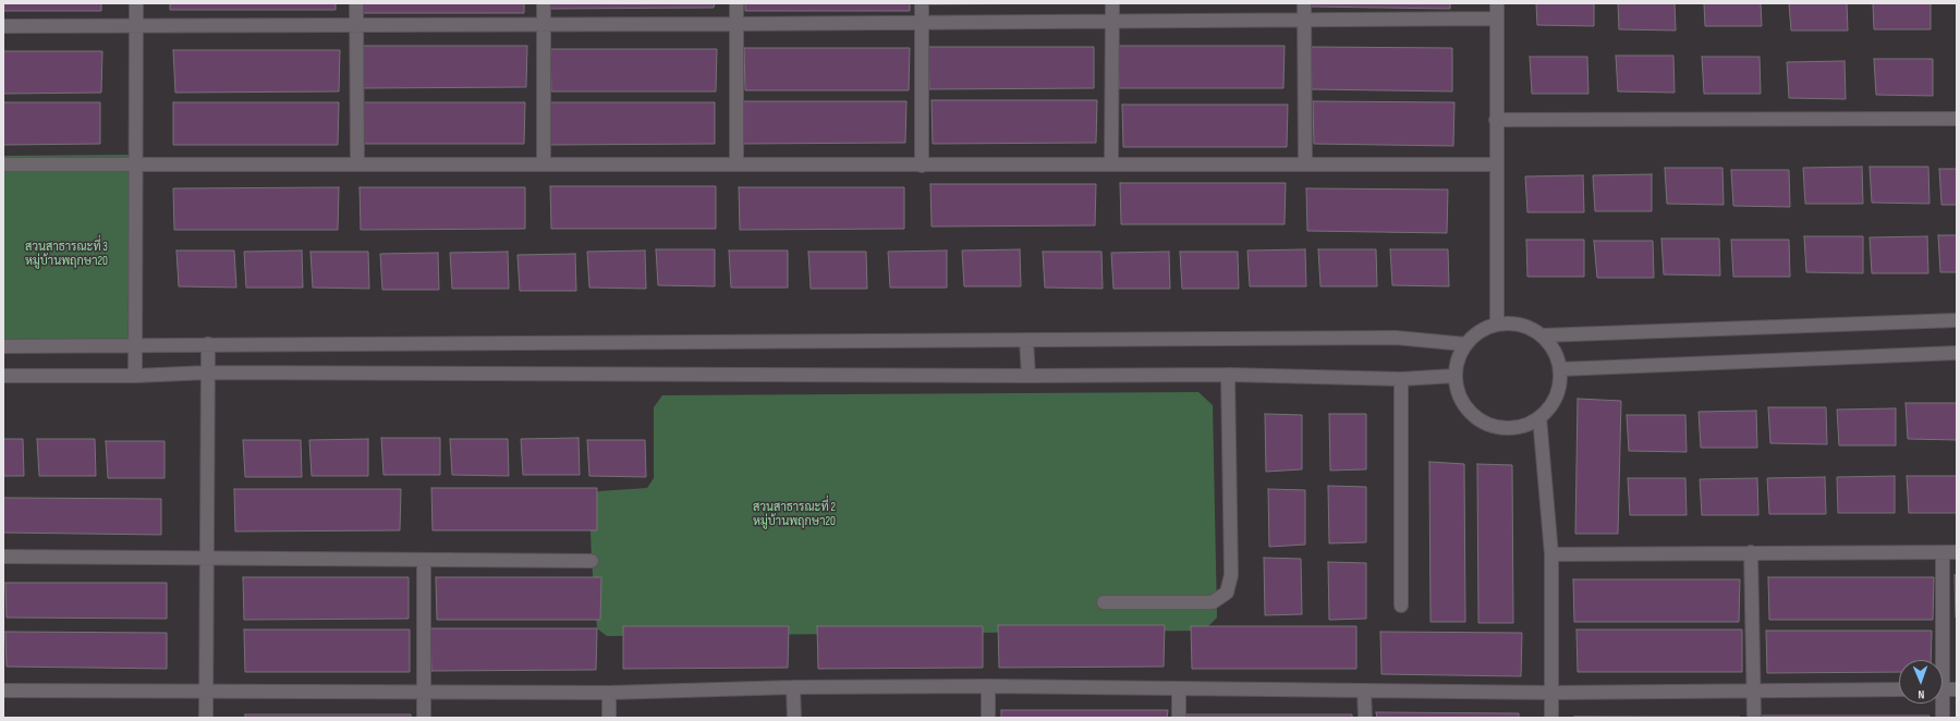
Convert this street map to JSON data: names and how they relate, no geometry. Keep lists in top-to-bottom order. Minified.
{"parks":["สวนสาธารณะที่ 3 หมู่บ้านพฤกษา20","สวนสาธารณะที่ 2 หมู่บ้านพฤกษา20"],"north":"bottom"}
